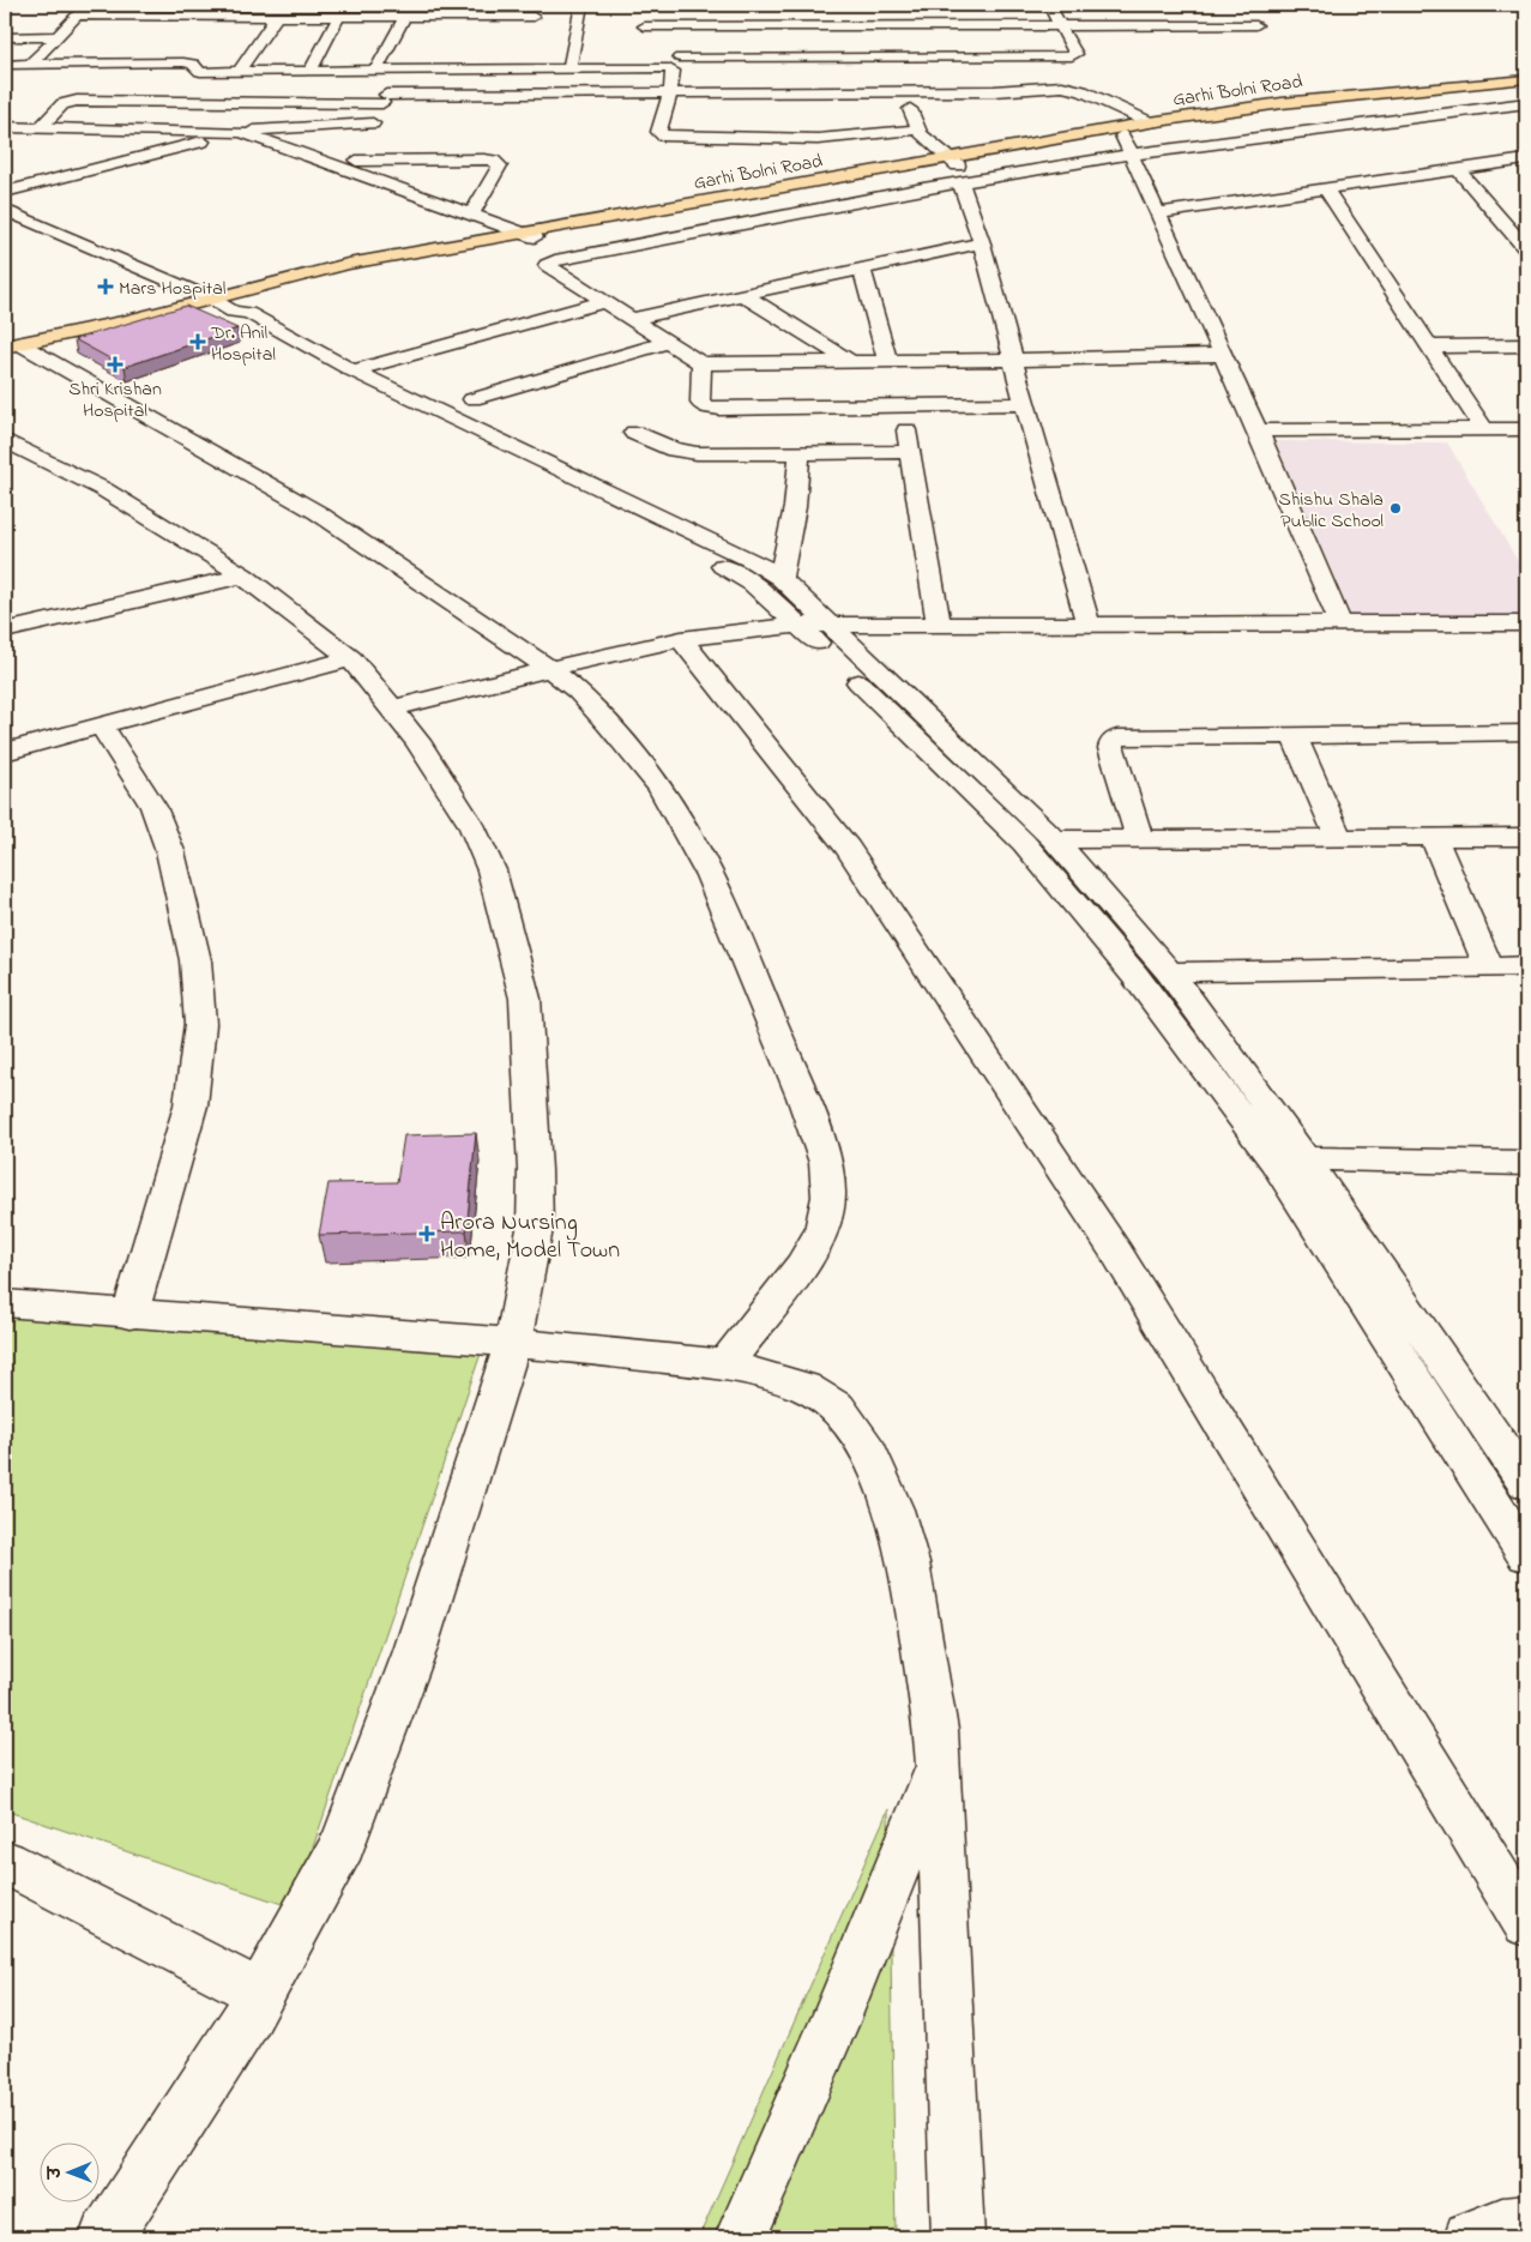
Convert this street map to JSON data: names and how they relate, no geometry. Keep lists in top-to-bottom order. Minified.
{"streets":{"main road":["Garhi Bolni Road"]},"places":{"health":["Mars Hospital","Dr. Anil Hospital","Shri Krishan Hospital","Arora Nursing Home, Model Town"],"other":["Shishu Shala Public School"]},"north":"left"}
